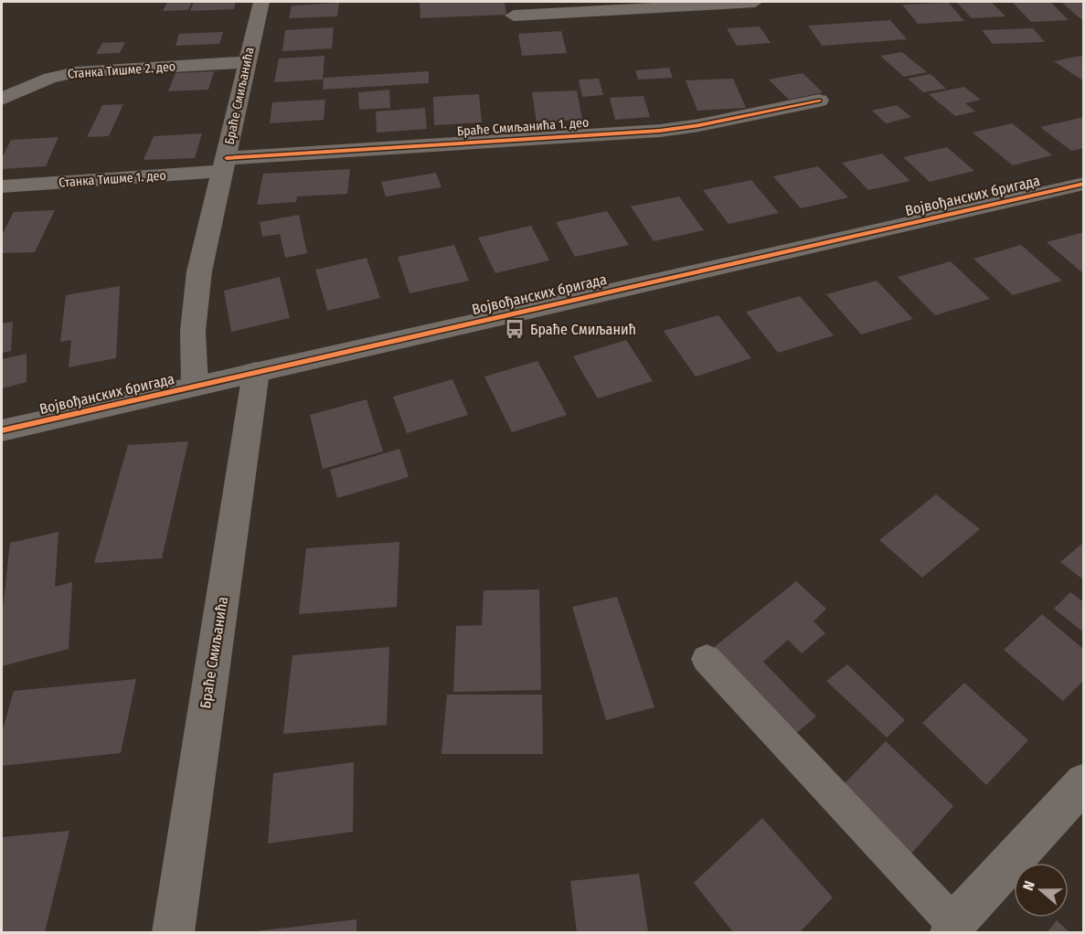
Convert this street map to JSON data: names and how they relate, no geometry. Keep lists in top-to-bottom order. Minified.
{"streets":{"street":["Станка Тишме 2. део","Браће Смиљанића","Браће Смиљанића 1. део","Станка Тишме 1. део","Војвођанских бригада"]},"crossings":[["Станка Тишме 2. део","Браће Смиљанића"],["Браће Смиљанића","Браће Смиљанића 1. део"],["Браће Смиљанића","Станка Тишме 1. део"],["Браће Смиљанића","Војвођанских бригада"],["Браће Смиљанића 1. део","Станка Тишме 1. део"]],"places":{"bus stop":["Браће Смиљанић"]},"north":"left"}
